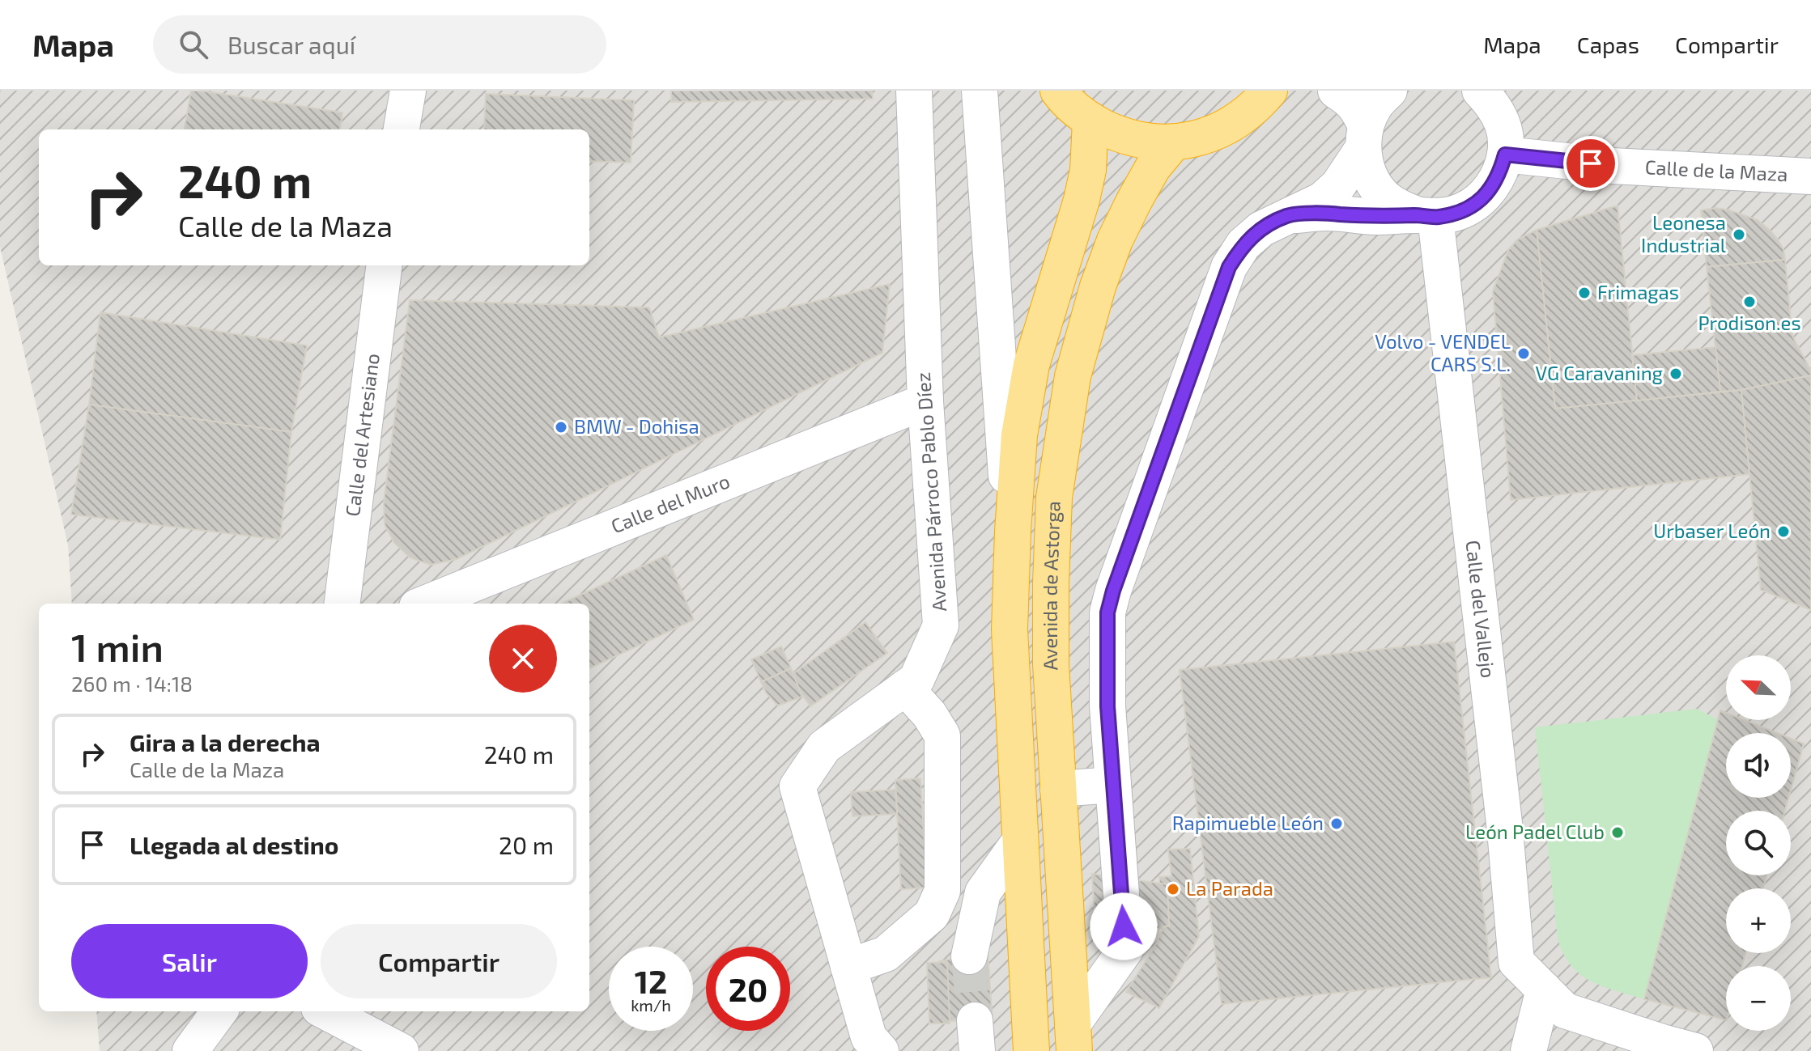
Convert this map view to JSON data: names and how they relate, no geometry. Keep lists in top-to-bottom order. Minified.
{"streets":{"highway":["Avenida de Astorga"],"street":["Calle de la Maza","Calle del Artesiano","Avenida Párroco Pablo Díez","Calle del Muro","Calle del Vallejo"]},"crossings":[["Avenida Párroco Pablo Díez","Calle del Muro"]],"places":["Leonesa Industrial","Frimagas","Prodison.es","Volvo - VENDEL CARS S.L.","VG Caravaning","BMW - Dohisa","Urbaser León","Rapimueble León","León Padel Club","La Parada"],"north":"top left","page":{"header":"Mapa","search":"Buscar aquí","nav":["Mapa","Capas","Compartir"],"turn":["240 m","Calle de la Maza"],"heading":["1 min","260 m · 14:18"],"map_buttons":["+","−"],"list":[{"name":"Gira a la derecha","note":"Calle de la Maza","value":"240 m"},{"name":"Llegada al destino","value":"20 m"}],"buttons":["Salir","Compartir"],"speed":"12 km/h","limit":"20"}}
